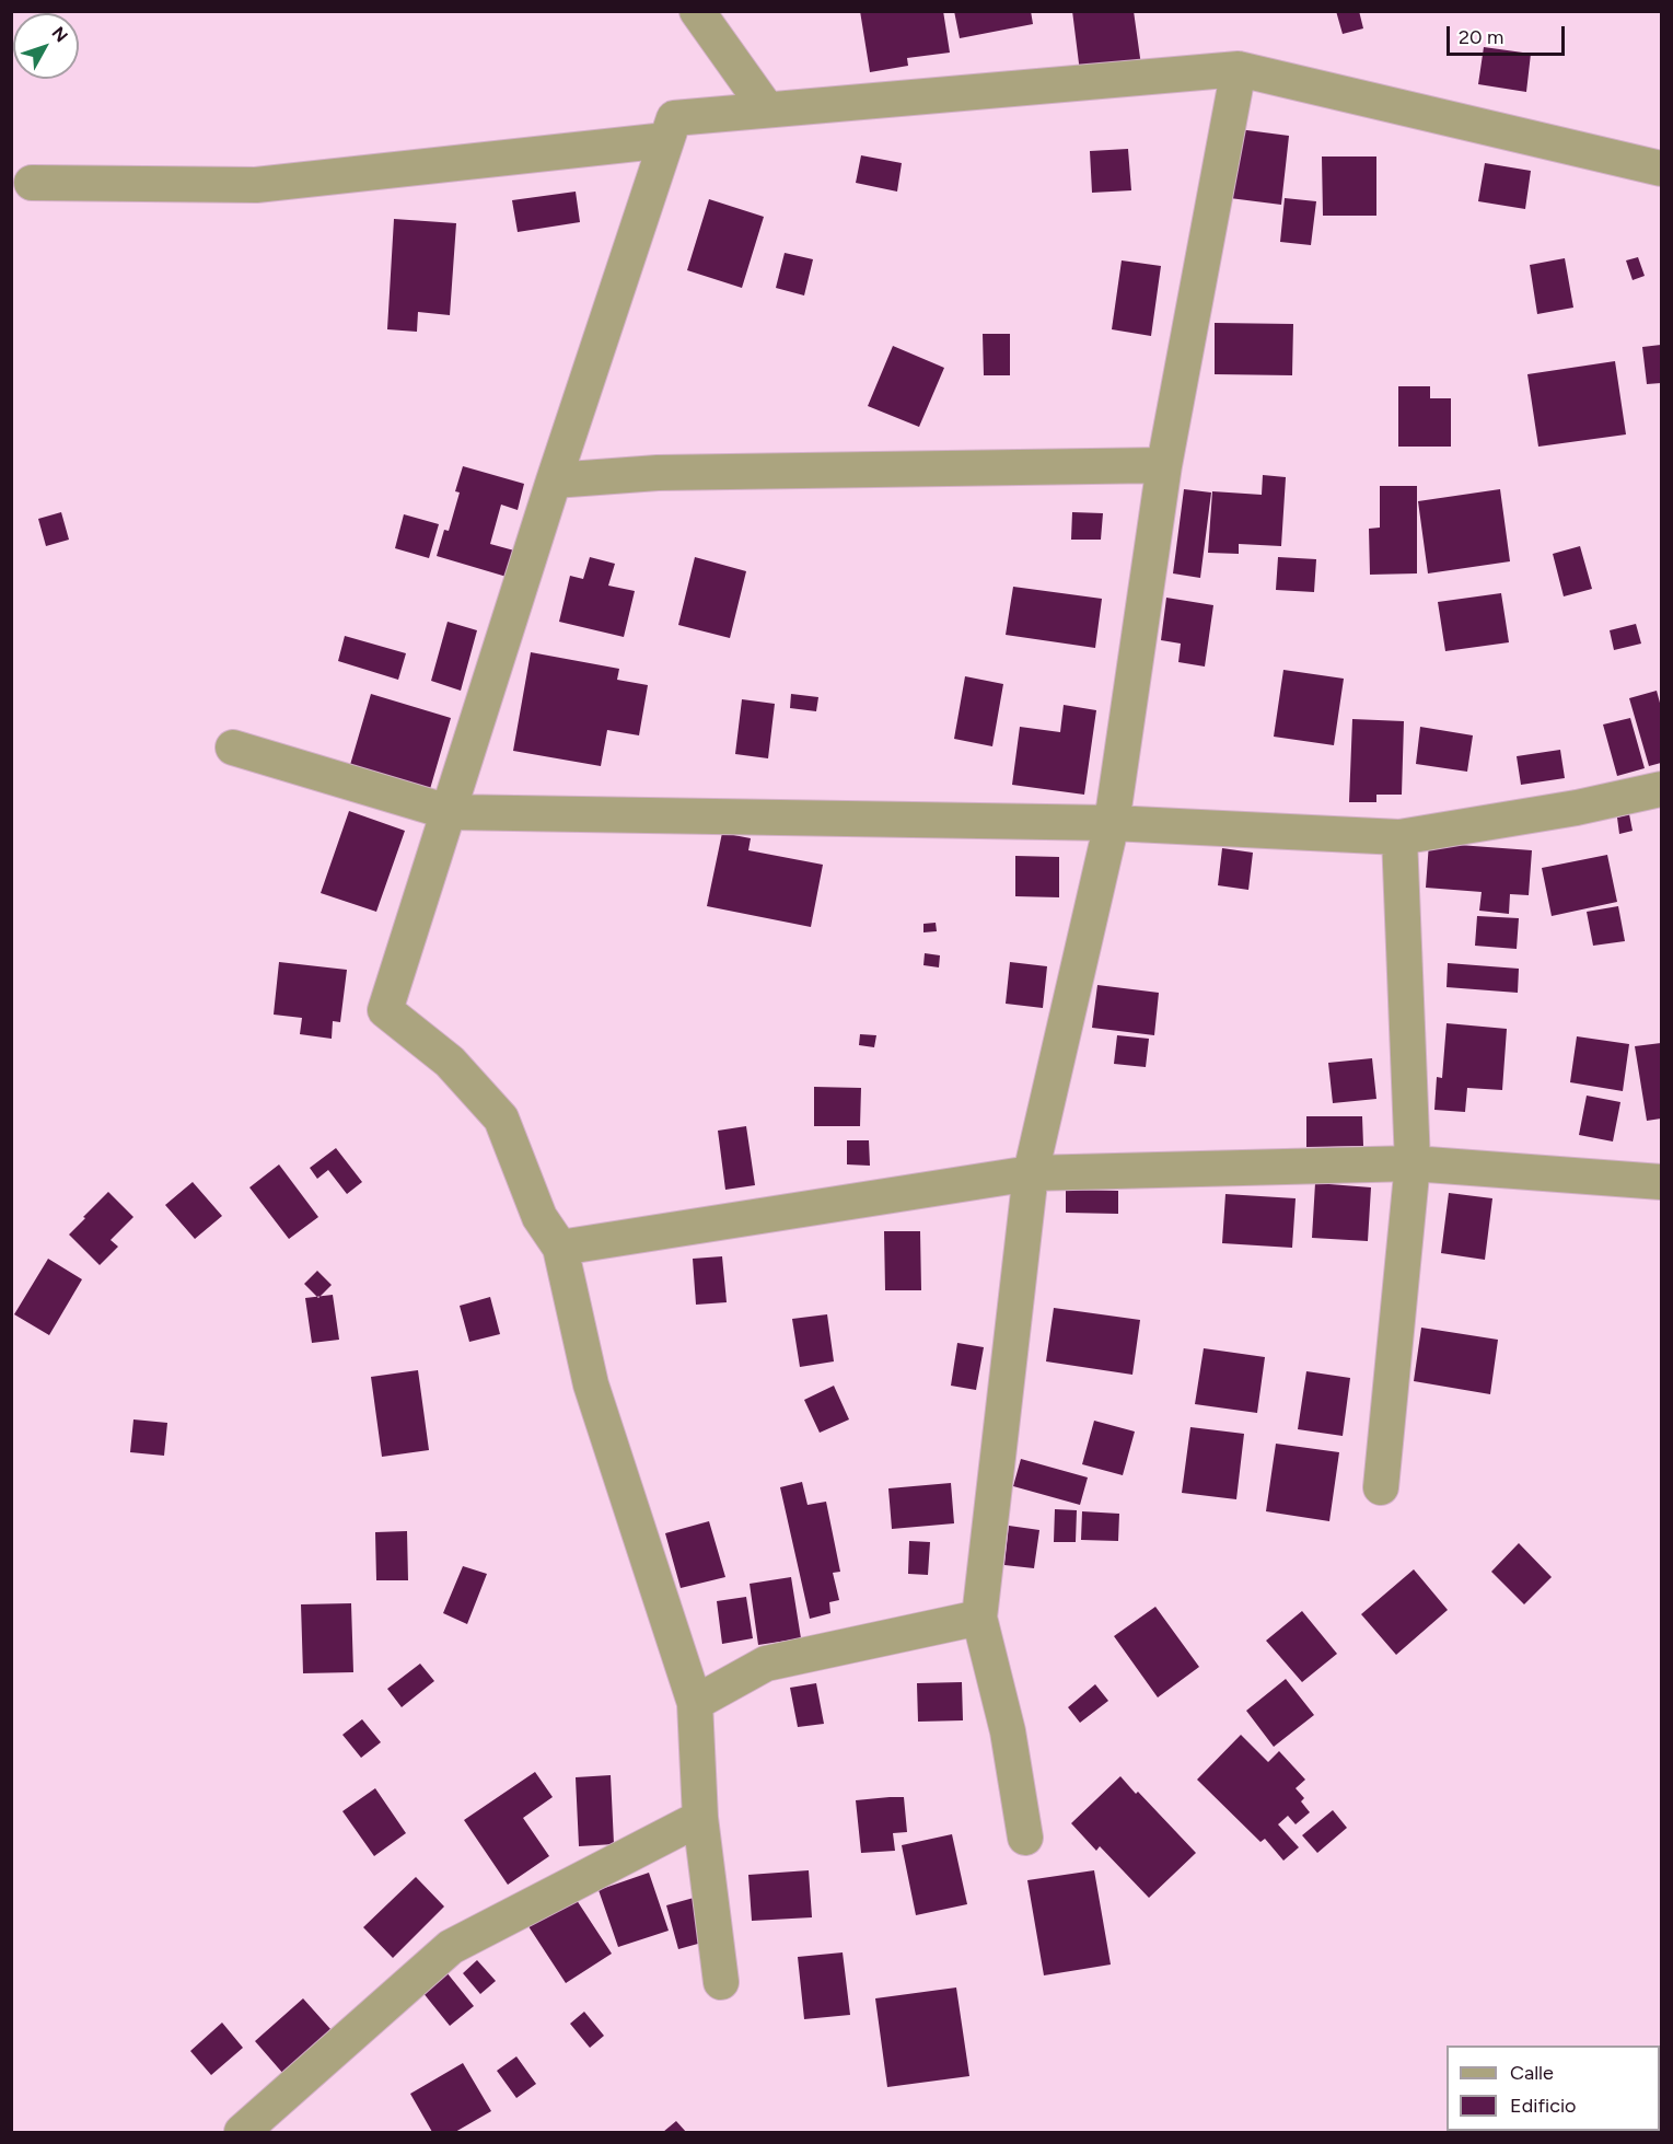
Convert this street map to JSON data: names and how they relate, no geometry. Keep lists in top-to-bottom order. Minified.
{"legend":["Calle","Edificio"],"scale_bar":"20 m","north":"top right"}
